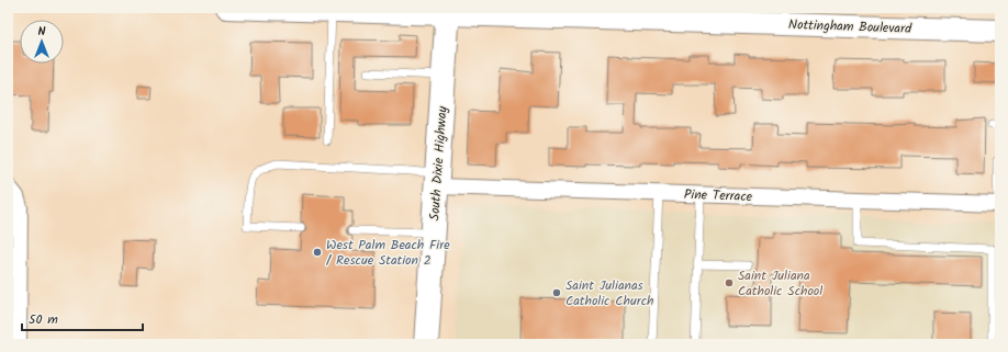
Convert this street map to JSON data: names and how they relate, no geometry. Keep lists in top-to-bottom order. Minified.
{"streets":{"main road":["South Dixie Highway"],"street":["Nottingham Boulevard","Pine Terrace"]},"crossings":[["Nottingham Boulevard","South Dixie Highway"],["South Dixie Highway","Pine Terrace"]],"places":["West Palm Beach Fire / Rescue Station 2","Saint Juliana Catholic School","Saint Julianas Catholic Church"],"scale_bar":"50 m","north":"top"}
